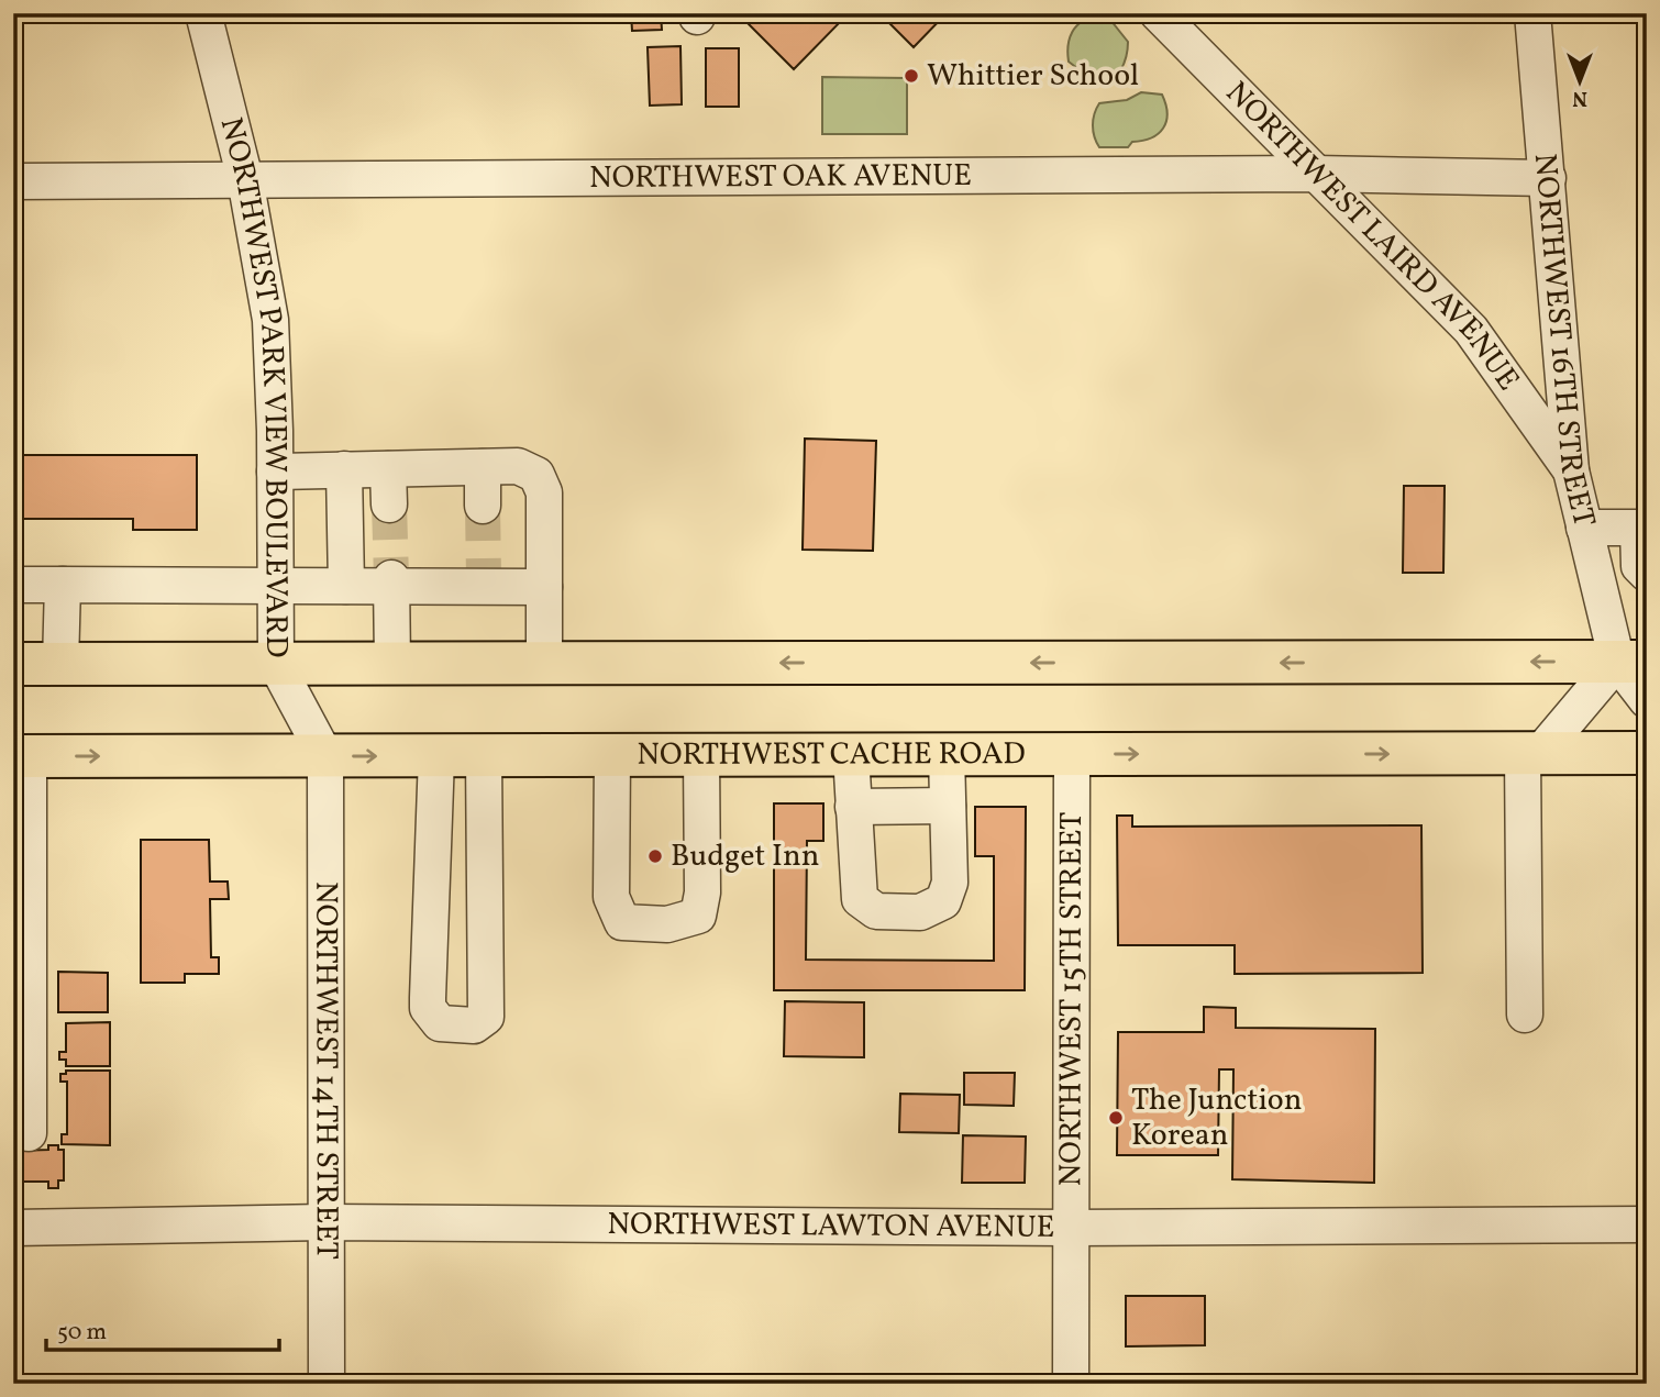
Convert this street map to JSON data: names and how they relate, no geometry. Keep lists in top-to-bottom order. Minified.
{"streets":{"main road":["NORTHWEST CACHE ROAD"],"street":["NORTHWEST OAK AVENUE","NORTHWEST LAIRD AVENUE","NORTHWEST 16TH STREET","NORTHWEST PARK VIEW BOULEVARD","NORTHWEST 15TH STREET","NORTHWEST 14TH STREET","NORTHWEST LAWTON AVENUE"]},"crossings":[["NORTHWEST OAK AVENUE","NORTHWEST LAIRD AVENUE"],["NORTHWEST OAK AVENUE","NORTHWEST 16TH STREET"],["NORTHWEST OAK AVENUE","NORTHWEST PARK VIEW BOULEVARD"],["NORTHWEST LAIRD AVENUE","NORTHWEST 16TH STREET"],["NORTHWEST PARK VIEW BOULEVARD","NORTHWEST CACHE ROAD"],["NORTHWEST PARK VIEW BOULEVARD","NORTHWEST 14TH STREET"],["NORTHWEST CACHE ROAD","NORTHWEST 15TH STREET"],["NORTHWEST CACHE ROAD","NORTHWEST 14TH STREET"],["NORTHWEST 15TH STREET","NORTHWEST LAWTON AVENUE"],["NORTHWEST 14TH STREET","NORTHWEST LAWTON AVENUE"]],"places":["Whittier School","Budget Inn","The Junction Korean"],"scale_bar":"50 m","north":"bottom"}
